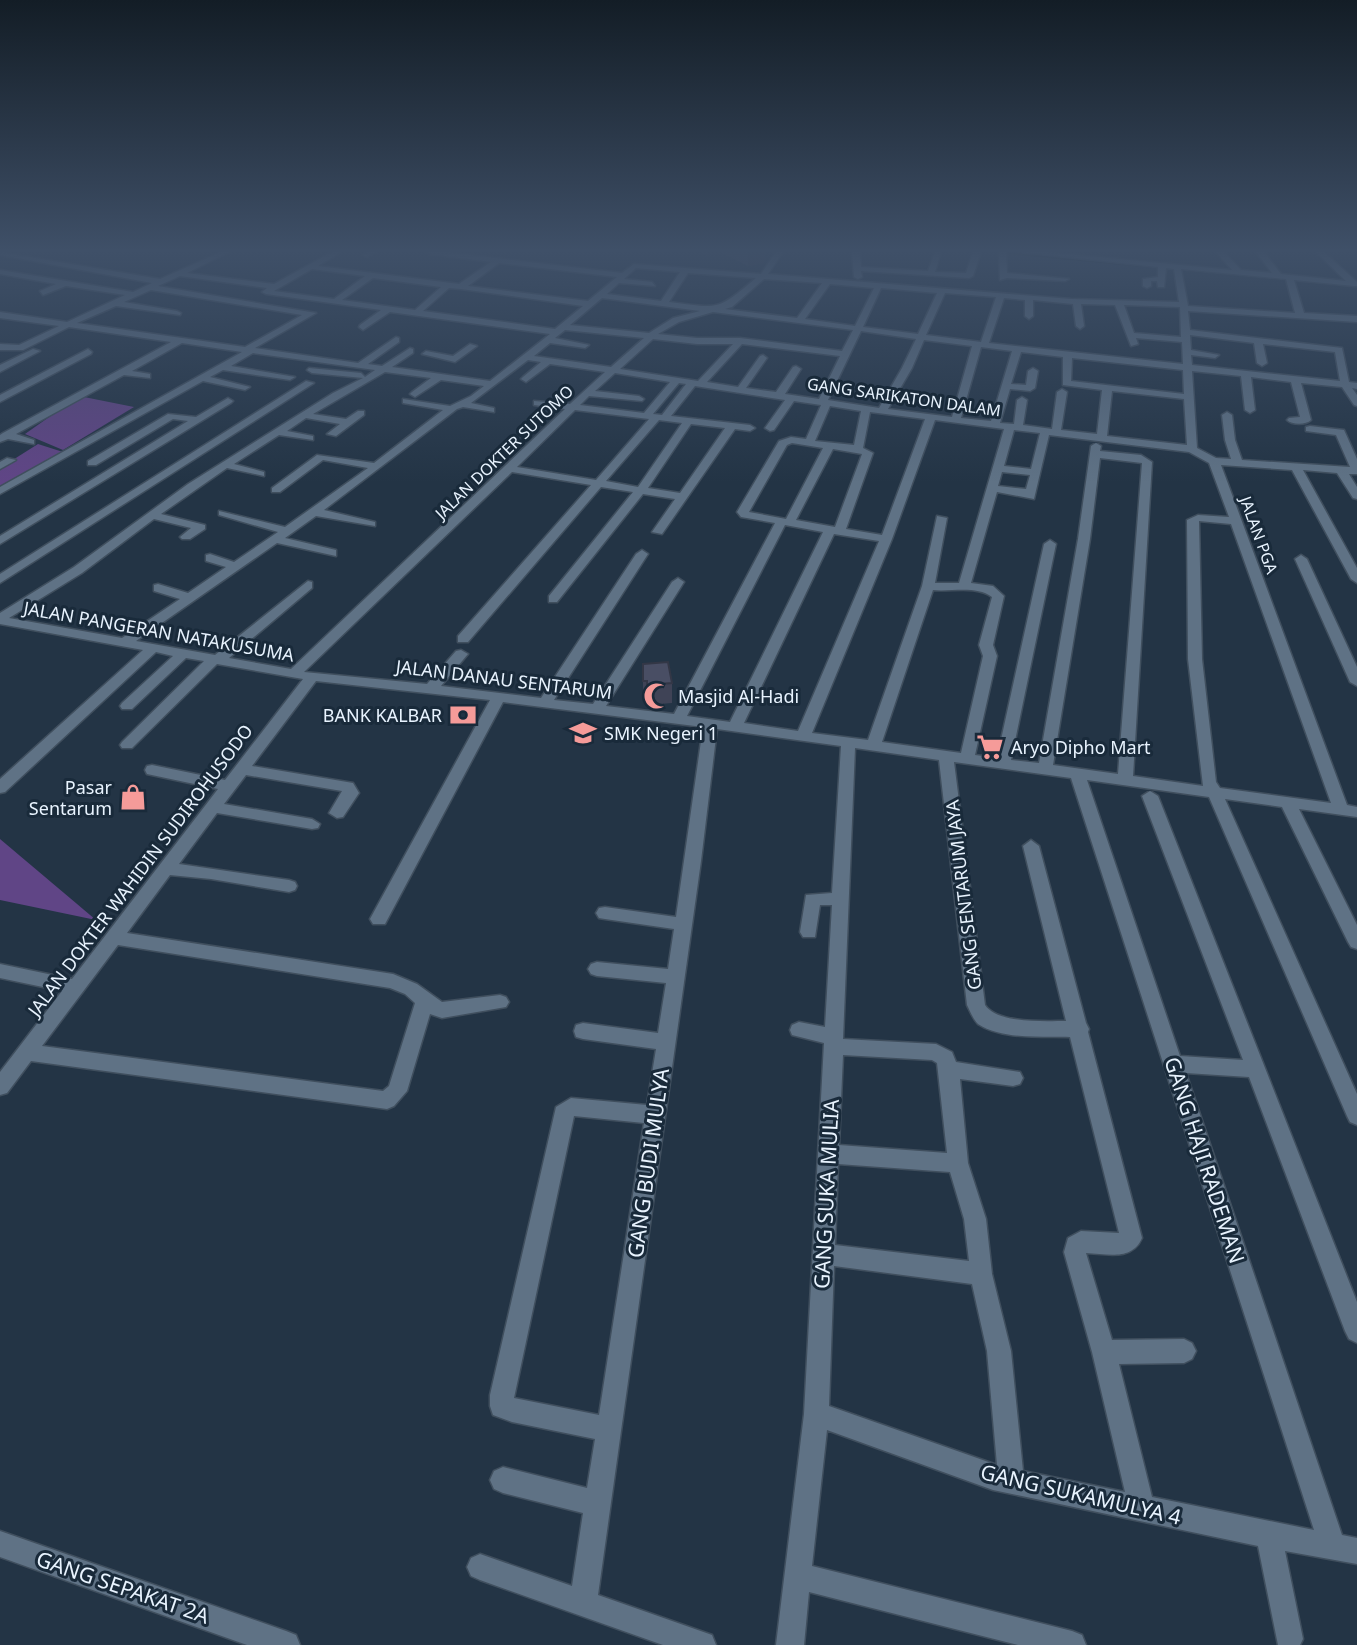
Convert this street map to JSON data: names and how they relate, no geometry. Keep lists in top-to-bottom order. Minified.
{"streets":{"street":["GANG SARIKATON DALAM","JALAN DOKTER SUTOMO","JALAN PGA","JALAN PANGERAN NATAKUSUMA","JALAN DANAU SENTARUM","JALAN DOKTER WAHIDIN SUDIROHUSODO","GANG SENTARUM JAYA","GANG HAJI RADEMAN","GANG BUDI MULYA","GANG SUKA MULIA","GANG SUKAMULYA 4","GANG SEPAKAT 2A"]},"crossings":[["GANG SARIKATON DALAM","JALAN DOKTER SUTOMO"],["JALAN DOKTER SUTOMO","JALAN PANGERAN NATAKUSUMA"],["JALAN PGA","JALAN DANAU SENTARUM"],["JALAN PANGERAN NATAKUSUMA","JALAN DANAU SENTARUM"],["JALAN PANGERAN NATAKUSUMA","JALAN DOKTER WAHIDIN SUDIROHUSODO"],["JALAN DANAU SENTARUM","JALAN DOKTER WAHIDIN SUDIROHUSODO"],["JALAN DANAU SENTARUM","GANG SENTARUM JAYA"],["JALAN DANAU SENTARUM","GANG HAJI RADEMAN"],["JALAN DANAU SENTARUM","GANG BUDI MULYA"],["JALAN DANAU SENTARUM","GANG SUKA MULIA"],["GANG HAJI RADEMAN","GANG SUKAMULYA 4"],["GANG SUKA MULIA","GANG SUKAMULYA 4"]],"places":{"mosque":["Masjid Al-Hadi"],"bank":["BANK KALBAR"],"school or university":["SMK Negeri 1"],"supermarket":["Aryo Dipho Mart"],"shop":["Pasar Sentarum"]}}
